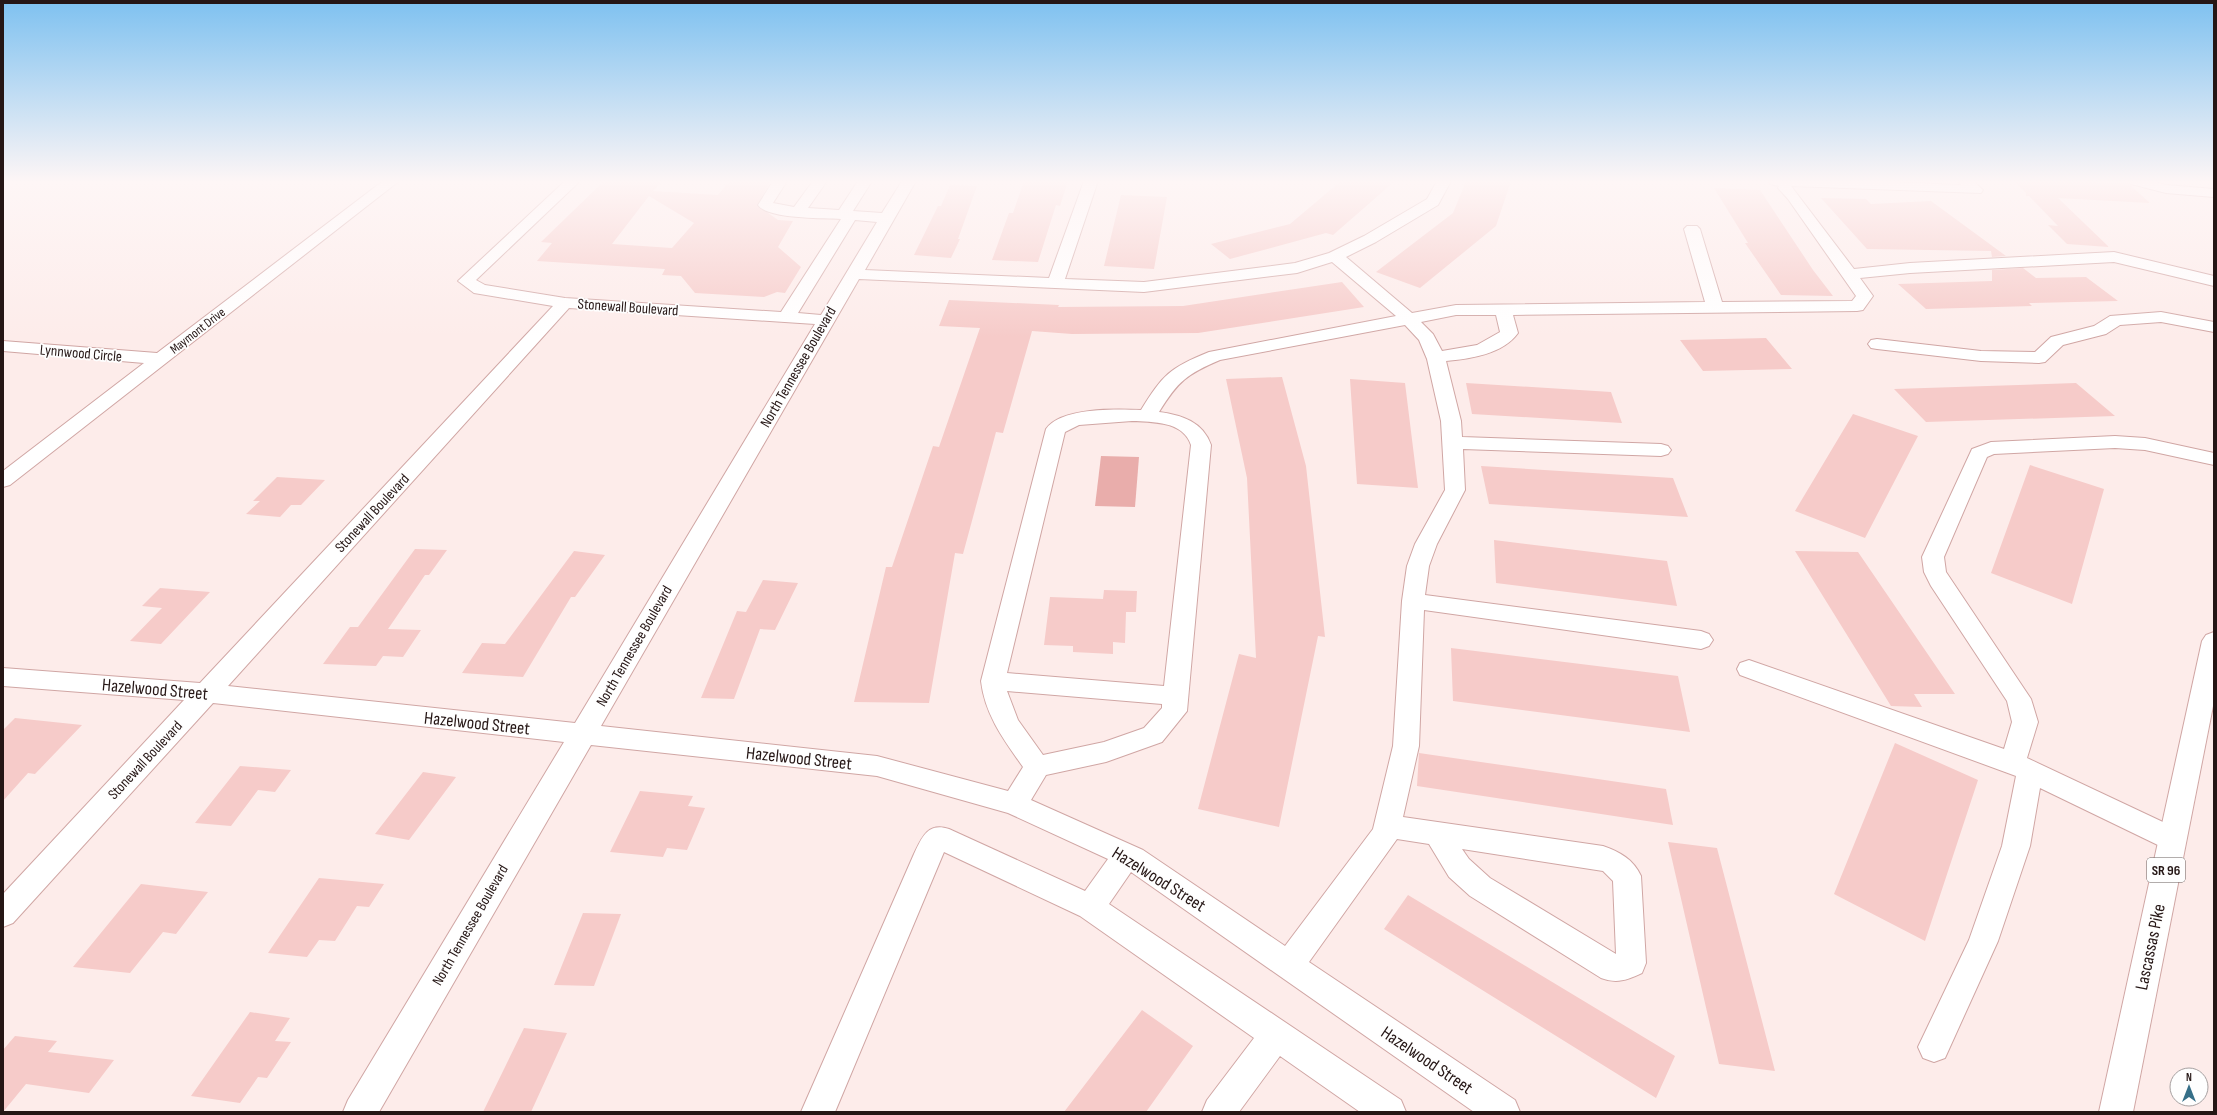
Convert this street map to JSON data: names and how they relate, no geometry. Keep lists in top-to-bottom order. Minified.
{"streets":{"street":["Stonewall Boulevard","Maymont Drive","Lynnwood Circle","North Tennessee Boulevard","Hazelwood Street","SR 96","Lascassas Pike"]},"crossings":[["Stonewall Boulevard","North Tennessee Boulevard"],["Stonewall Boulevard","Hazelwood Street"],["Maymont Drive","Lynnwood Circle"],["North Tennessee Boulevard","Hazelwood Street"]],"north":"top"}
